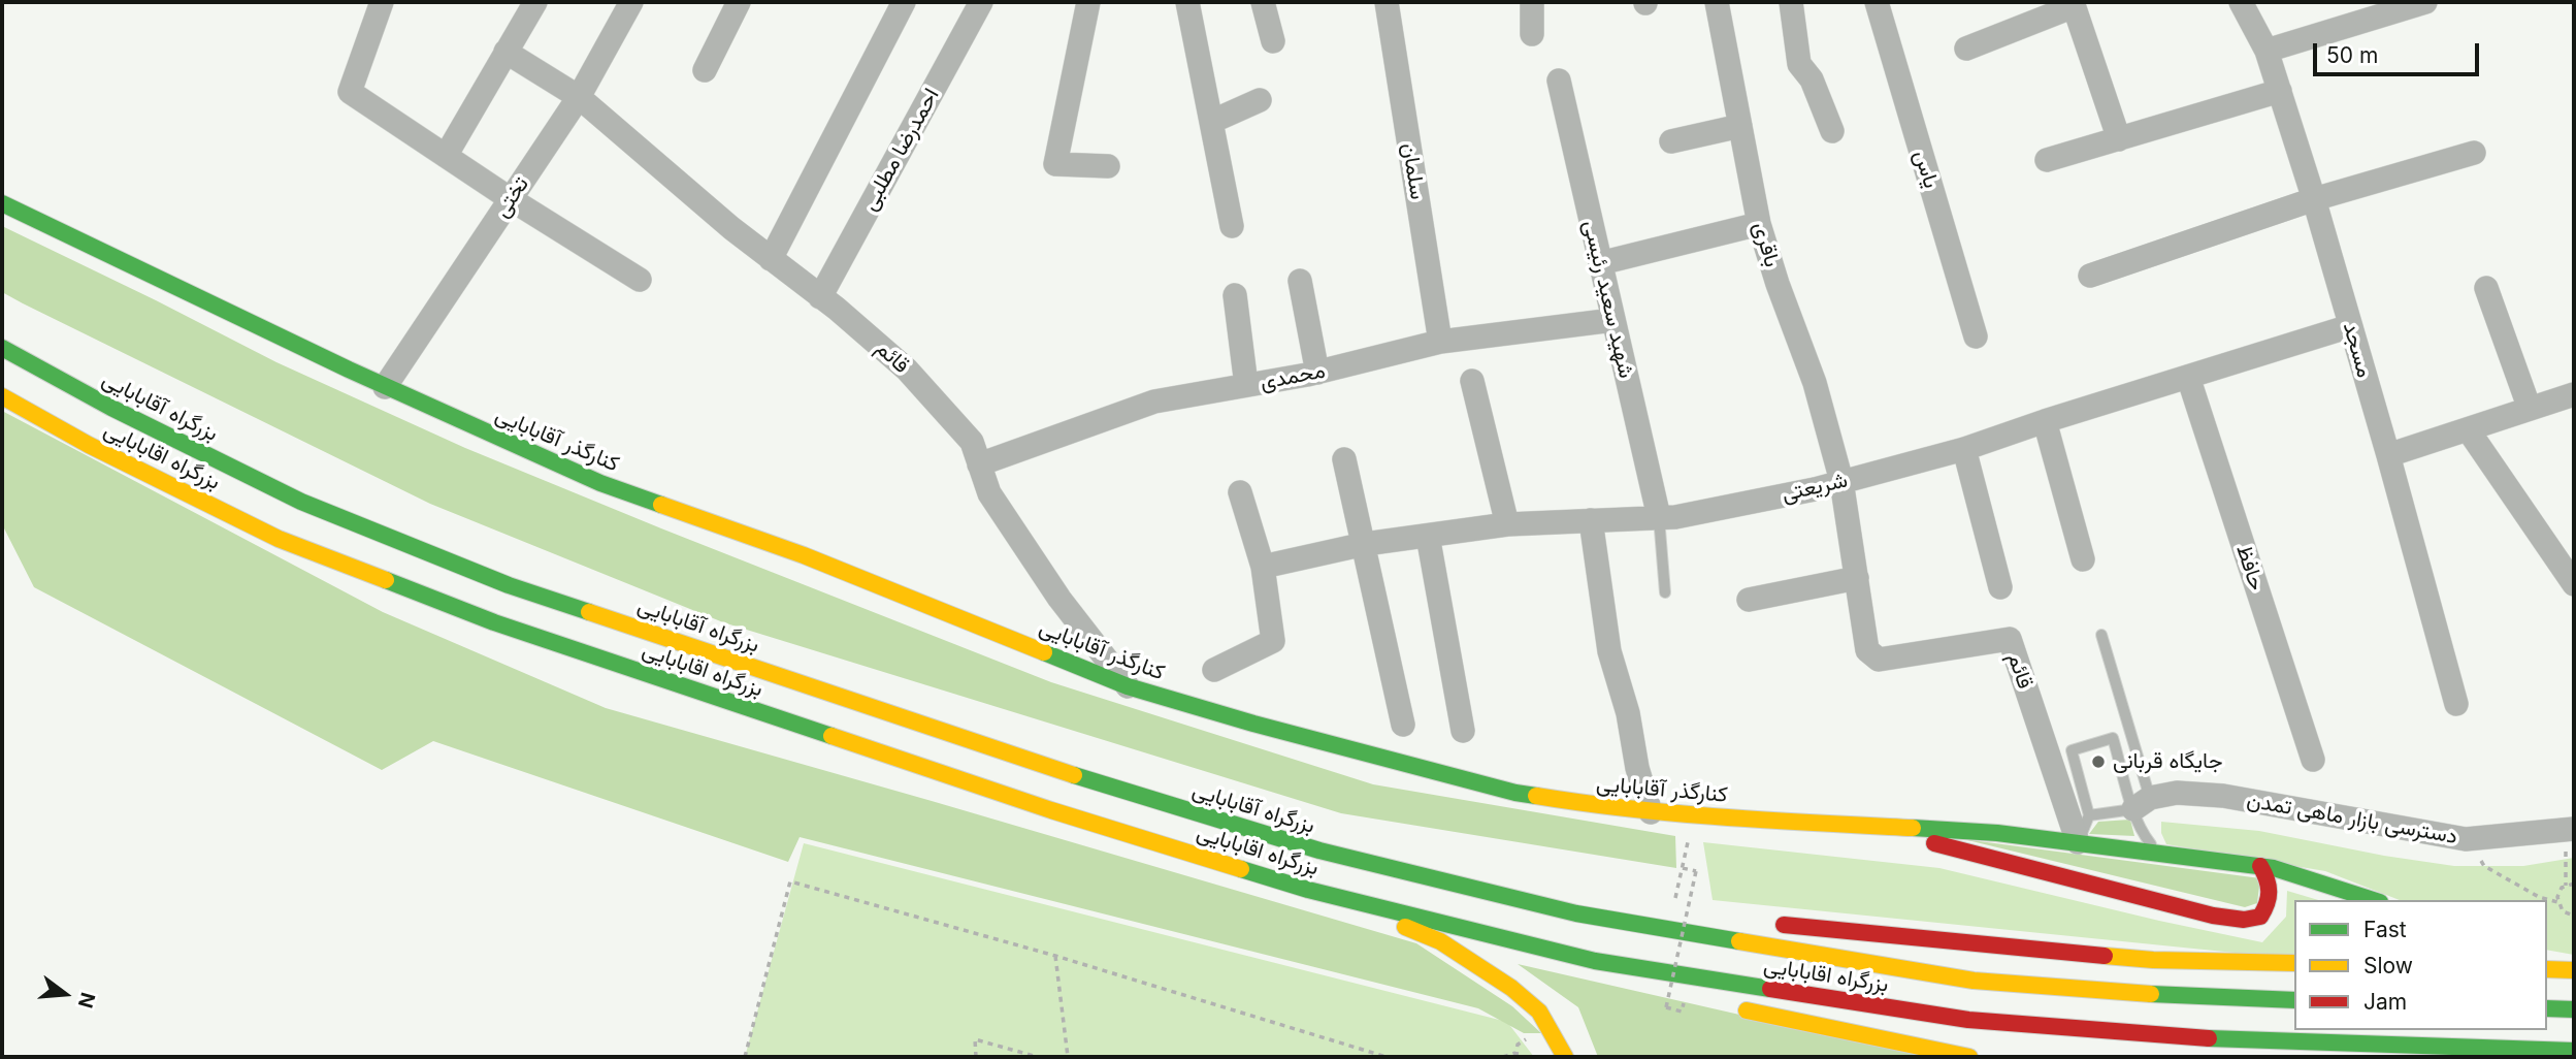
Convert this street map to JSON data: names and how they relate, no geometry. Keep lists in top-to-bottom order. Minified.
{"streets":{"main road":["بزرگراه آقابابایی","کنارگذر آقابابایی","بزرگراه اقابابایی"],"street":["احمدرضا مطلبی","یاس","سلمان","تختی","باقری","شهید سعید رئیسی","مسجد","قائم","محمدی","شریعتی","حافظ","دسترسی بازار ماهی تمدن"]},"crossings":[["احمدرضا مطلبی","قائم"],["سلمان","محمدی"],["تختی","قائم"],["تختی","کنارگذر آقابابایی"],["باقری","قائم"],["باقری","شریعتی"],["شهید سعید رئیسی","محمدی"],["شهید سعید رئیسی","شریعتی"],["مسجد","شریعتی"],["قائم","محمدی"],["قائم","کنارگذر آقابابایی"],["بزرگراه آقابابایی","بزرگراه اقابابایی"],["شریعتی","حافظ"]],"places":["جایگاه قربانی"],"legend":["Fast","Slow","Jam"],"scale_bar":"50 m","north":"right"}
